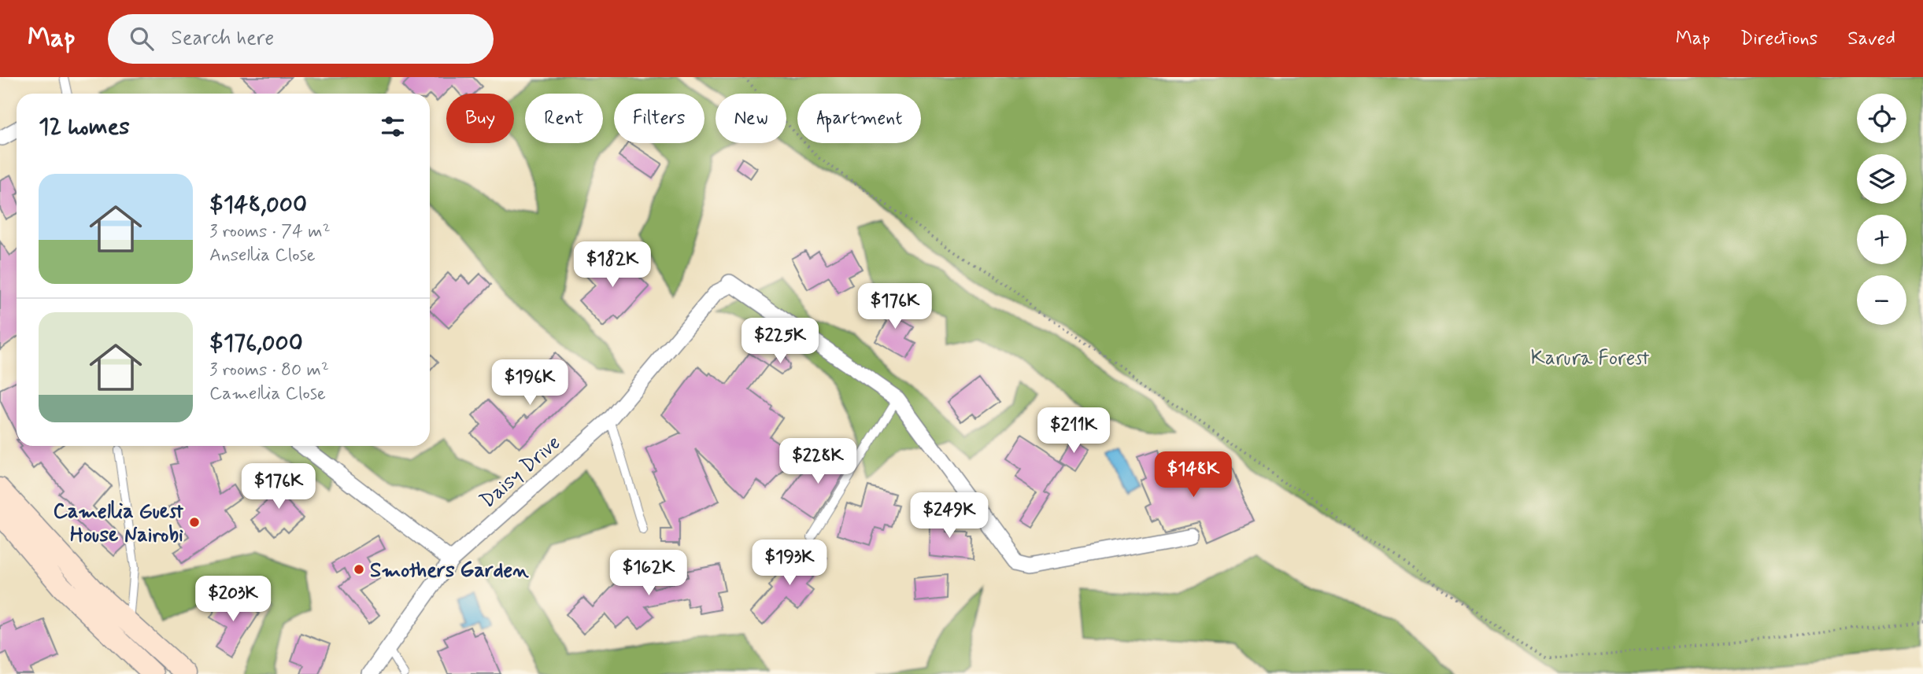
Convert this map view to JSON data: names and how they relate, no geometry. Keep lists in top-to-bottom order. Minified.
{"streets":{"street":["Daisy Drive"]},"parks":["Karura Forest"],"places":["Camellia Guest House Nairobi","Smothers Garden"],"page":{"header":"Map","search":"Search here","nav":["Map","Directions","Saved"],"map_buttons":["+","−"],"chip":["Buy","Rent","Filters","New","Apartment"],"heading":"12 homes","list":[{"name":"$148,000","note":"3 rooms · 74 m² · Ansellia Close"},{"name":"$176,000","note":"3 rooms · 80 m² · Camellia Close"}],"price":["$182K","$176K","$225K","$196K","$211K","$228K","$148K","$176K","$249K","$193K","$162K","$203K"]}}
